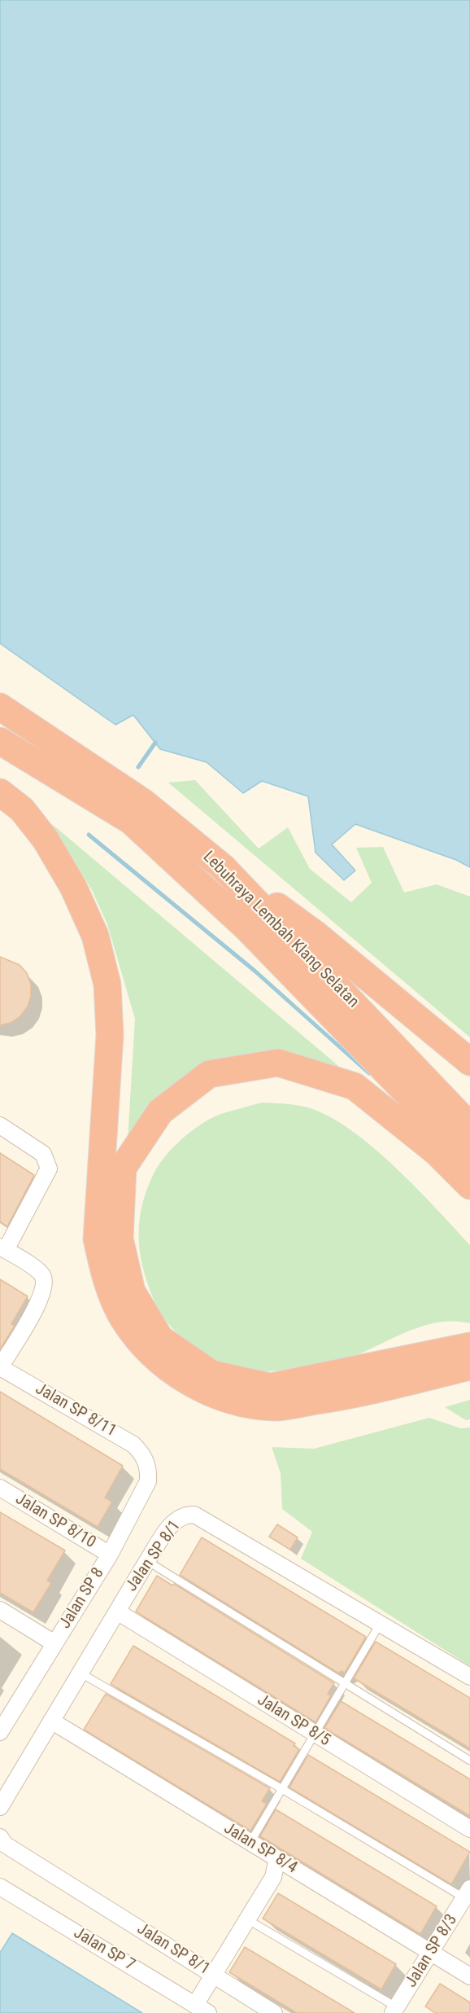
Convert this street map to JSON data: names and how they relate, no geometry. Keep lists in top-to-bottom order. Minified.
{"streets":{"highway":["Lebuhraya Lembah Klang Selatan"],"street":["Jalan SP 8/11","Jalan SP 8/10","Jalan SP 8/1","Jalan SP 8","Jalan SP 8/5","Jalan SP 8/4","Jalan SP 7","Jalan SP 8/3"]},"crossings":[["Jalan SP 8/11","Jalan SP 8"],["Jalan SP 8/10","Jalan SP 8"],["Jalan SP 8/1","Jalan SP 8/5"],["Jalan SP 8/1","Jalan SP 8/4"],["Jalan SP 8/4","Jalan SP 8/3"]]}
